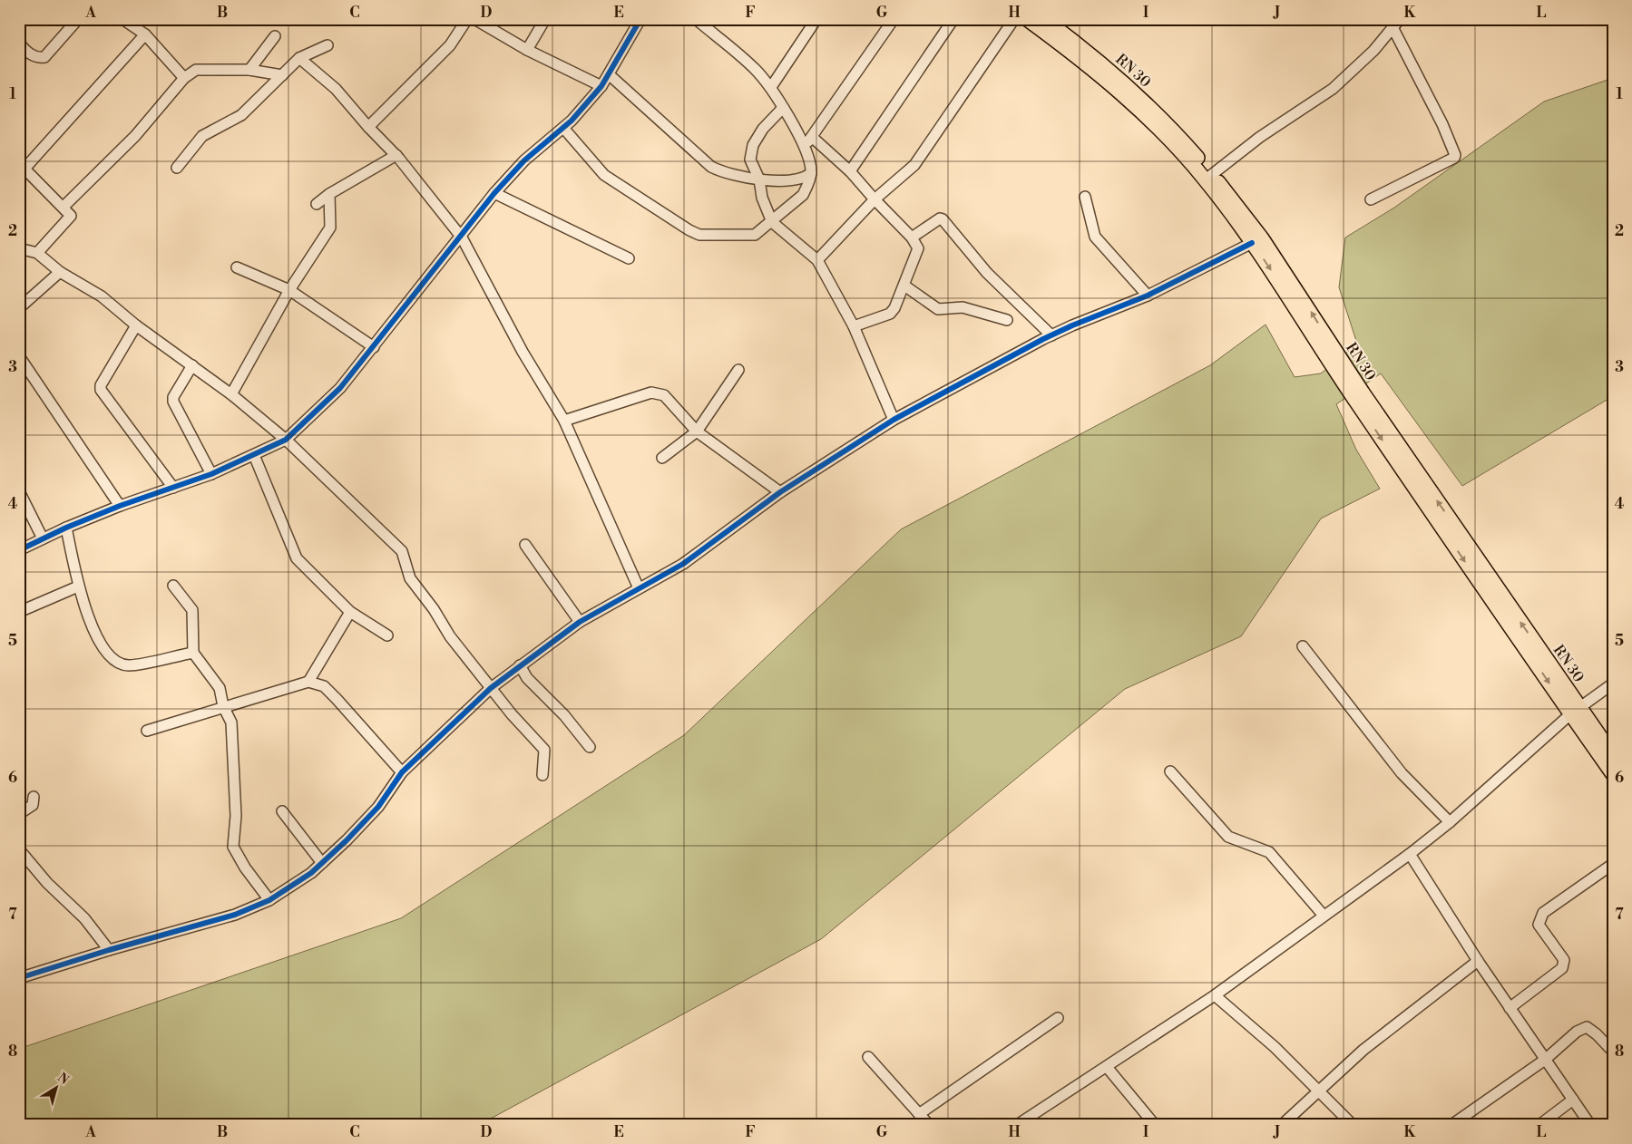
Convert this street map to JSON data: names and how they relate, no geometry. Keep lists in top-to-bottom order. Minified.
{"streets":{"main road":["RN 30"]},"north":"top right","grid":{"columns":["A","B","C","D","E","F","G","H","I","J","K","L"],"rows":["1","2","3","4","5","6","7","8"]}}
